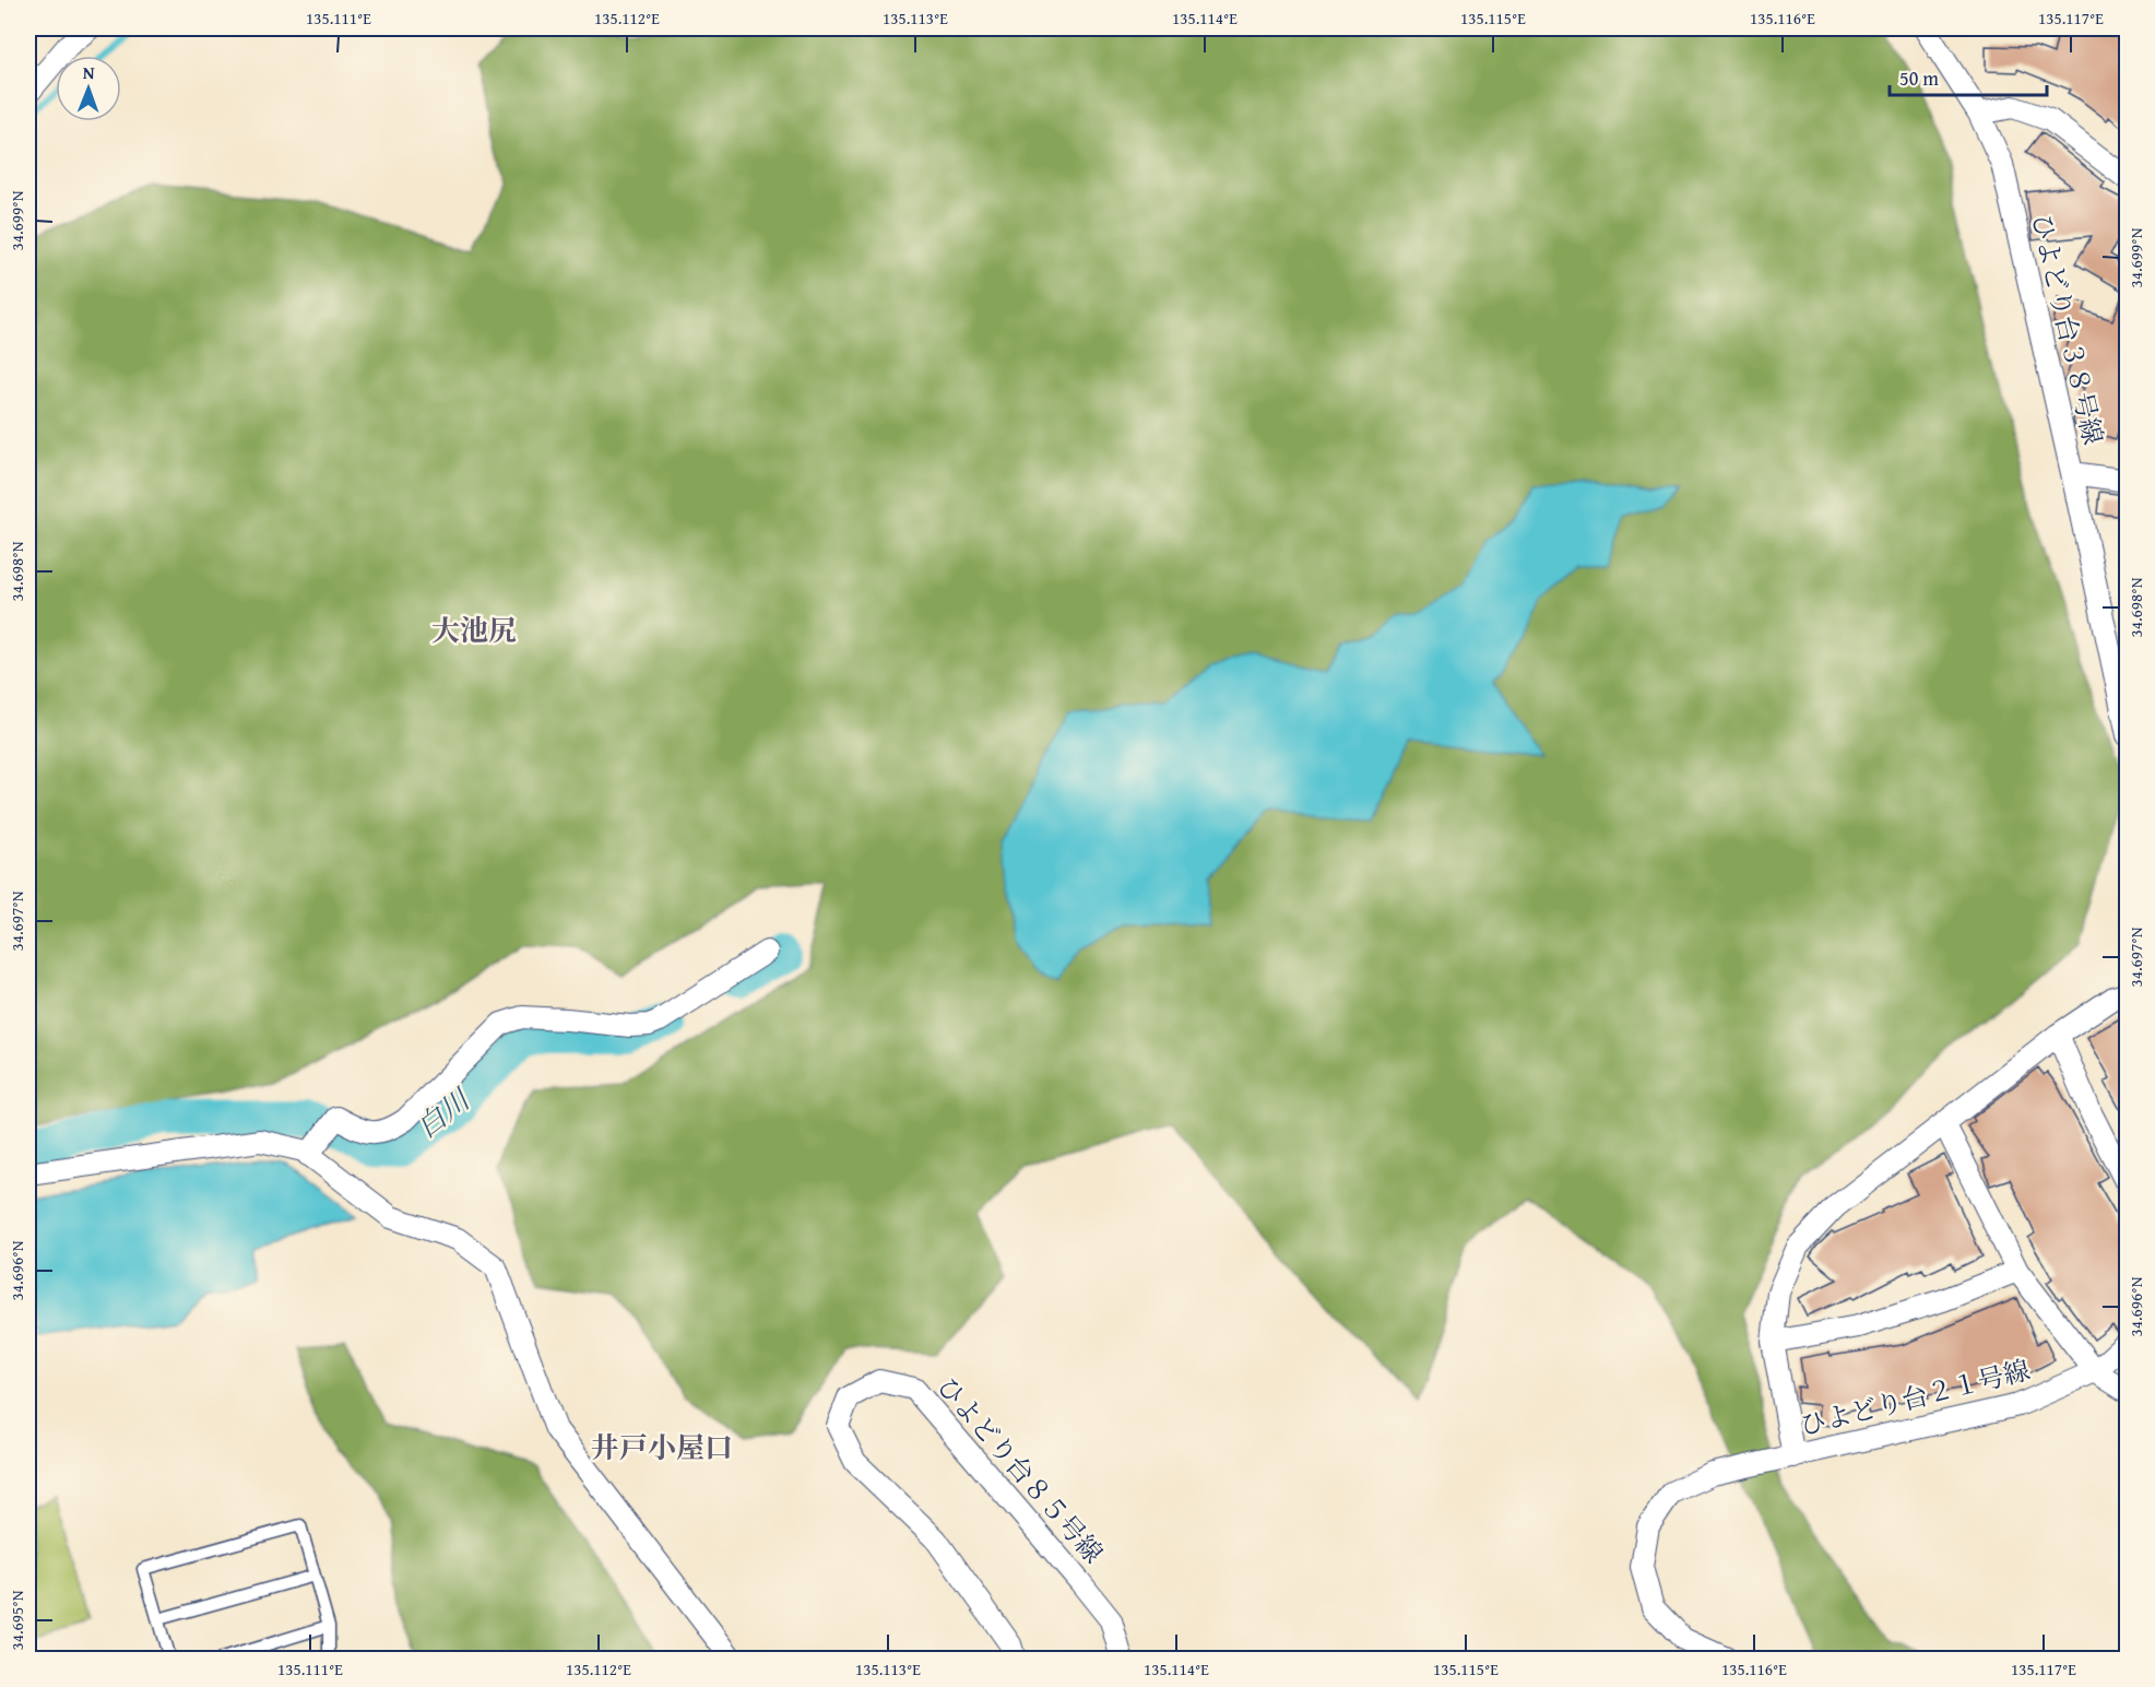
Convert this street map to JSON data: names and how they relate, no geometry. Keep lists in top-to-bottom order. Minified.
{"streets":{"street":["ひよどり台３８号線","ひよどり台２１号線","ひよどり台８５号線"]},"districts":["大池尻","井戸小屋口"],"water":["白川"],"scale_bar":"50 m","north":"top","coordinates":["135.111°E","135.112°E","135.113°E","135.114°E","135.115°E","135.116°E","135.117°E","34.699°N","34.698°N","34.697°N","34.696°N","34.695°N"]}
